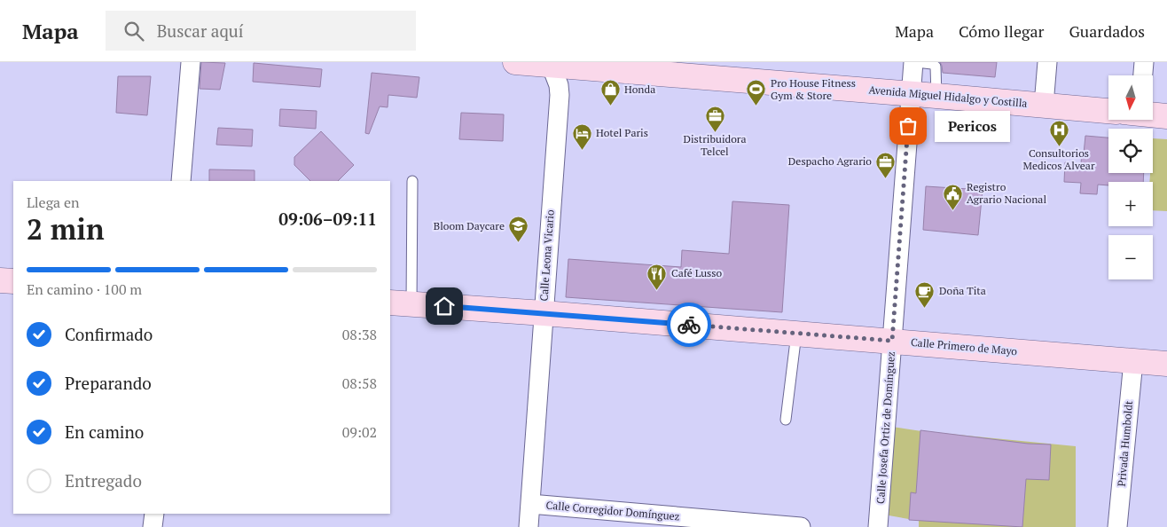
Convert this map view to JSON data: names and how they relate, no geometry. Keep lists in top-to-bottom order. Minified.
{"streets":{"main road":["Avenida Miguel Hidalgo y Costilla","Calle Primero de Mayo"],"street":["Calle Leona Vicario","Calle Josefa Ortiz de Domínguez","Privada Humboldt","Calle Corregidor Domínguez"]},"crossings":[["Avenida Miguel Hidalgo y Costilla","Calle Leona Vicario"],["Avenida Miguel Hidalgo y Costilla","Calle Josefa Ortiz de Domínguez"],["Calle Leona Vicario","Calle Primero de Mayo"],["Calle Leona Vicario","Calle Corregidor Domínguez"],["Calle Primero de Mayo","Calle Josefa Ortiz de Domínguez"],["Calle Primero de Mayo","Privada Humboldt"]],"places":{"shop":["Honda"],"sports":["Pro House Fitness Gym & Store"],"other":["Pericos"],"office":["Distribuidora Telcel","Despacho Agrario"],"hospital":["Consultorios Medicos Alvear"],"hotel":["Hotel Paris"],"public building":["Registro Agrario Nacional"],"school or university":["Bloom Daycare"],"restaurant":["Café Lusso"],"cafe":["Doña Tita"]},"north":"bottom","page":{"header":"Mapa","search":"Buscar aquí","nav":["Mapa","Cómo llegar","Guardados"],"map_buttons":["+","−"],"bubble":"Pericos","heading":["2 min","Llega en","09:06–09:11"],"bar":"En camino · 100 m","list":[["Confirmado","08:38"],["Preparando","08:58"],["En camino","09:02"],"Entregado"]}}
